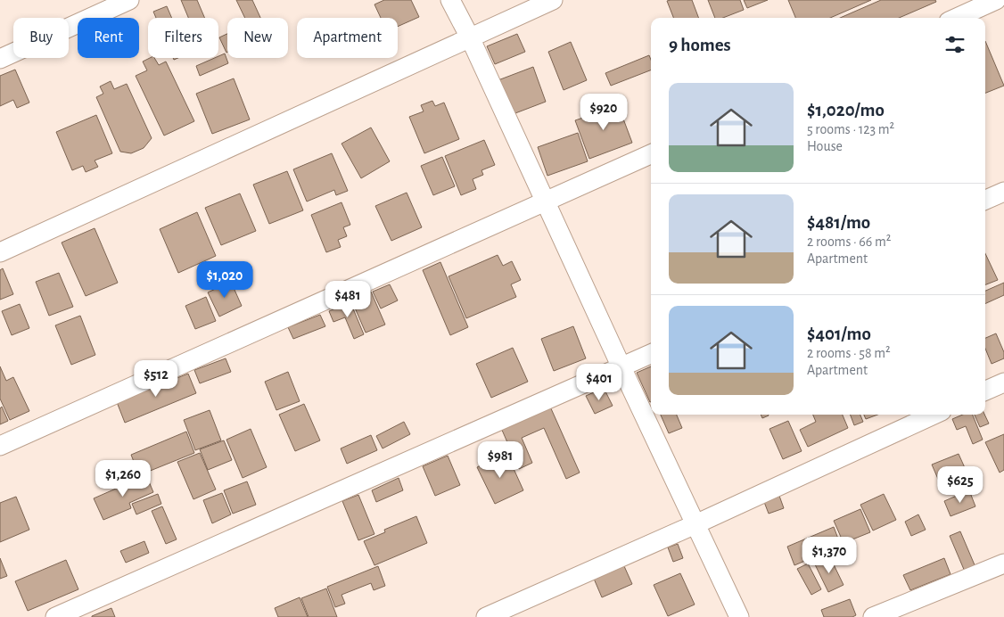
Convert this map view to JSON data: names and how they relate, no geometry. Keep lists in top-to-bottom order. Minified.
{"page":{"chip":["Buy","Rent","Filters","New","Apartment"],"heading":"9 homes","list":[{"name":"$1,020/mo","note":"5 rooms · 123 m² · House"},{"name":"$481/mo","note":"2 rooms · 66 m² · Apartment"},{"name":"$401/mo","note":"2 rooms · 58 m² · Apartment"}],"price":["$920","$1,020","$481","$512","$401","$981","$1,260","$625","$1,370"]}}
